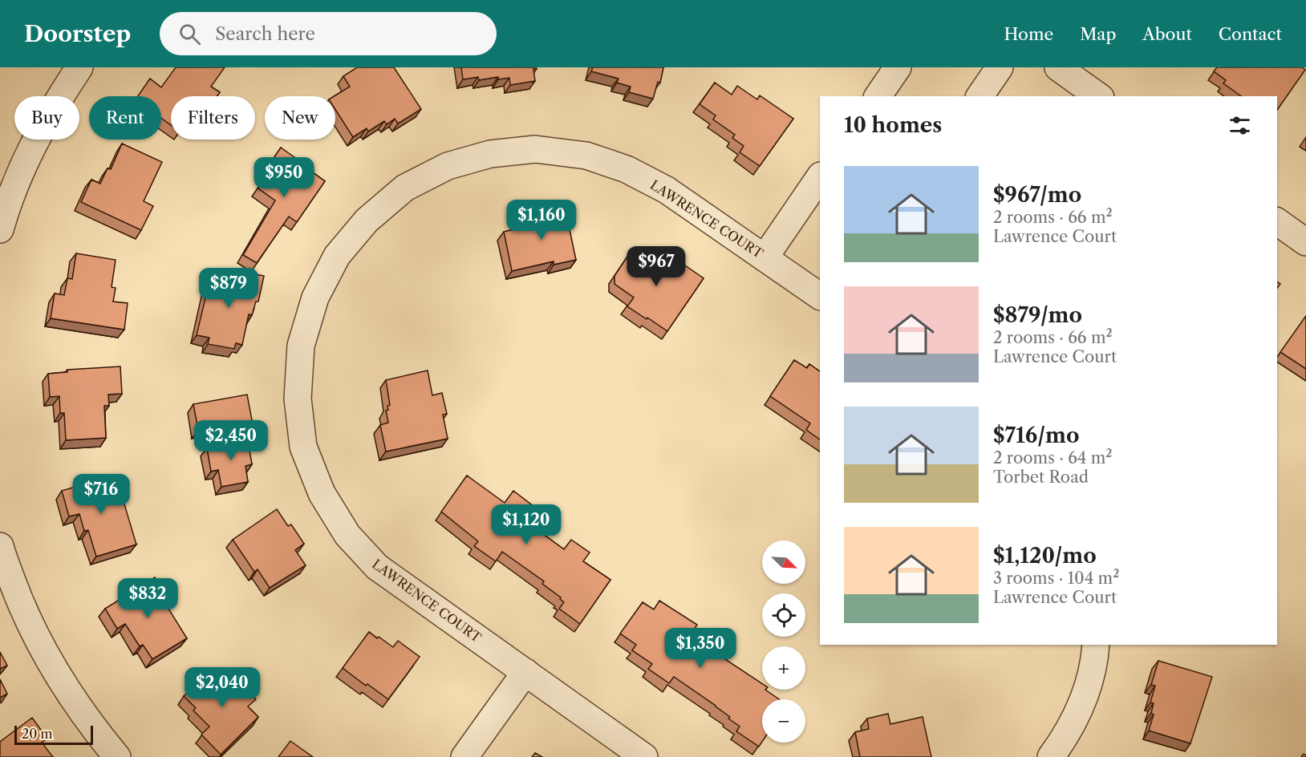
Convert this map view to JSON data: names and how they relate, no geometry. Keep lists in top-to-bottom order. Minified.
{"streets":{"street":["LAWRENCE COURT"]},"scale_bar":"20 m","north":"bottom right","page":{"header":"Doorstep","search":"Search here","nav":["Home","Map","About","Contact"],"chip":["Buy","Rent","Filters","New"],"heading":"10 homes","list":[{"name":"$967/mo","note":"2 rooms · 66 m² · Lawrence Court"},{"name":"$879/mo","note":"2 rooms · 66 m² · Lawrence Court"},{"name":"$716/mo","note":"2 rooms · 64 m² · Torbet Road"},{"name":"$1,120/mo","note":"3 rooms · 104 m² · Lawrence Court"}],"price":["$950","$1,160","$967","$879","$2,450","$716","$1,120","$832","$1,350","$2,040"],"map_buttons":["+","−"],"scale":"20 m"}}
